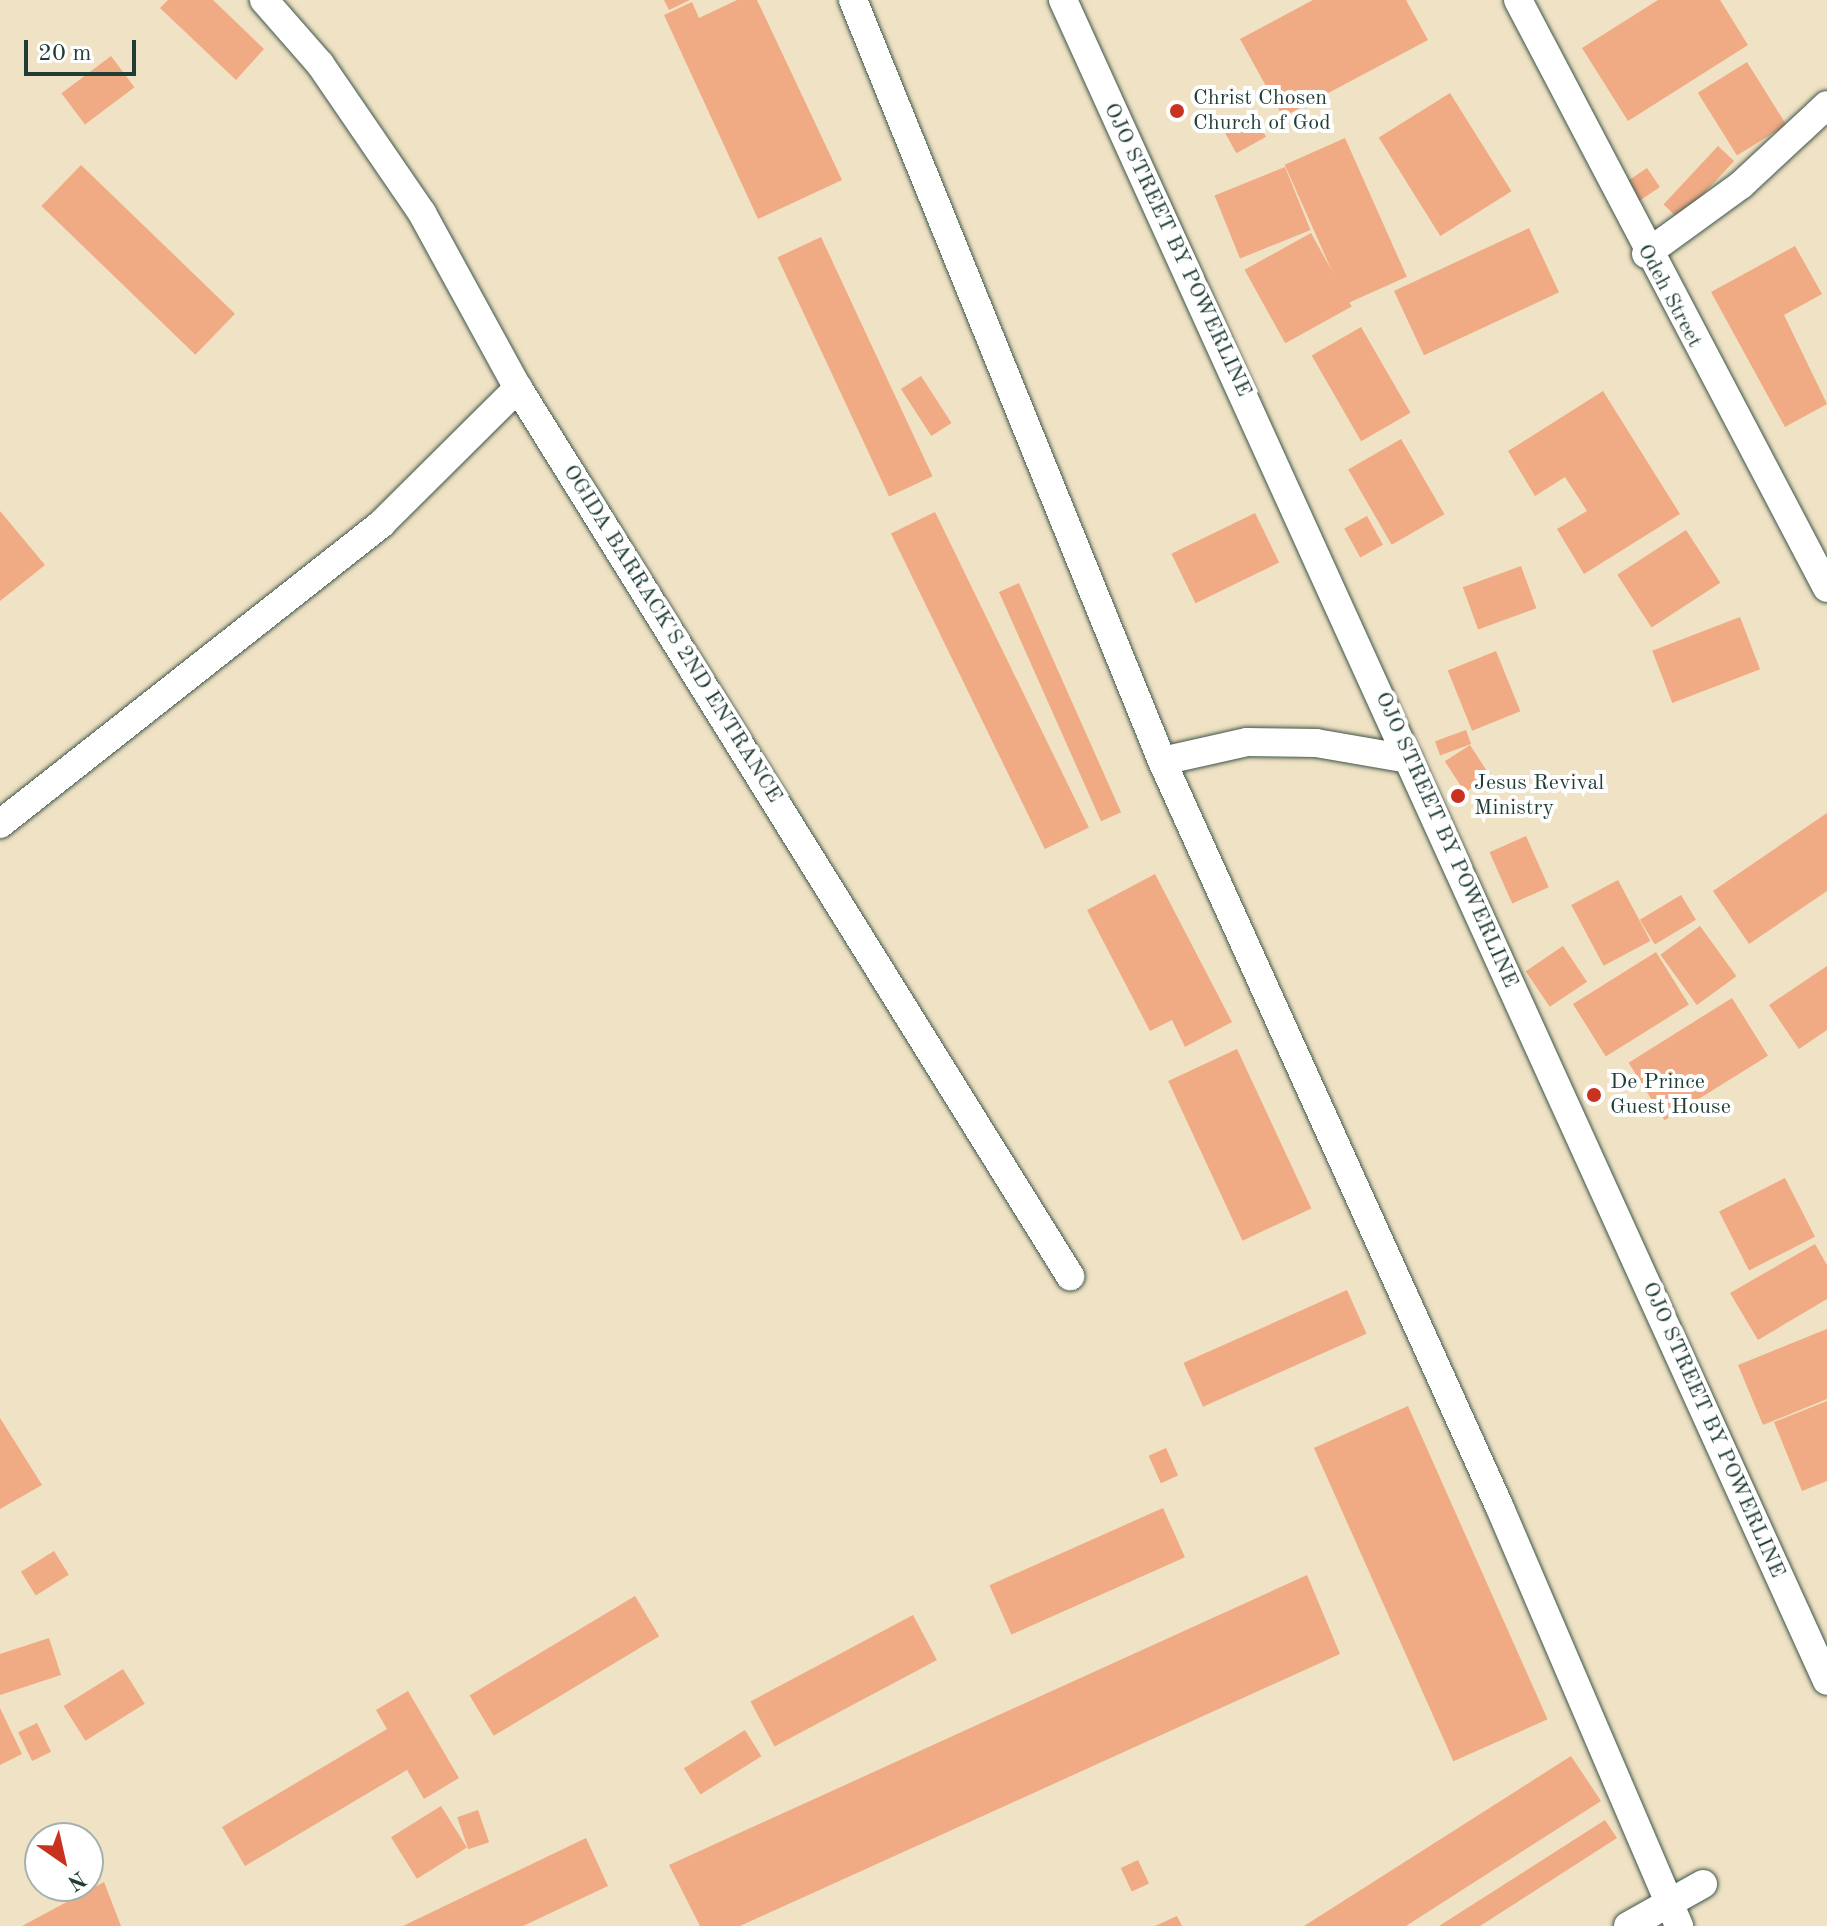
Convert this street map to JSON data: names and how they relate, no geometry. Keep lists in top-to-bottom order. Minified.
{"streets":{"street":["OJO STREET BY POWERLINE","Odeh Street","OGIDA BARRACK'S 2ND ENTRANCE"]},"places":["Christ Chosen Church of God","Jesus Revival Ministry","De Prince Guest House"],"scale_bar":"20 m","north":"bottom right"}
